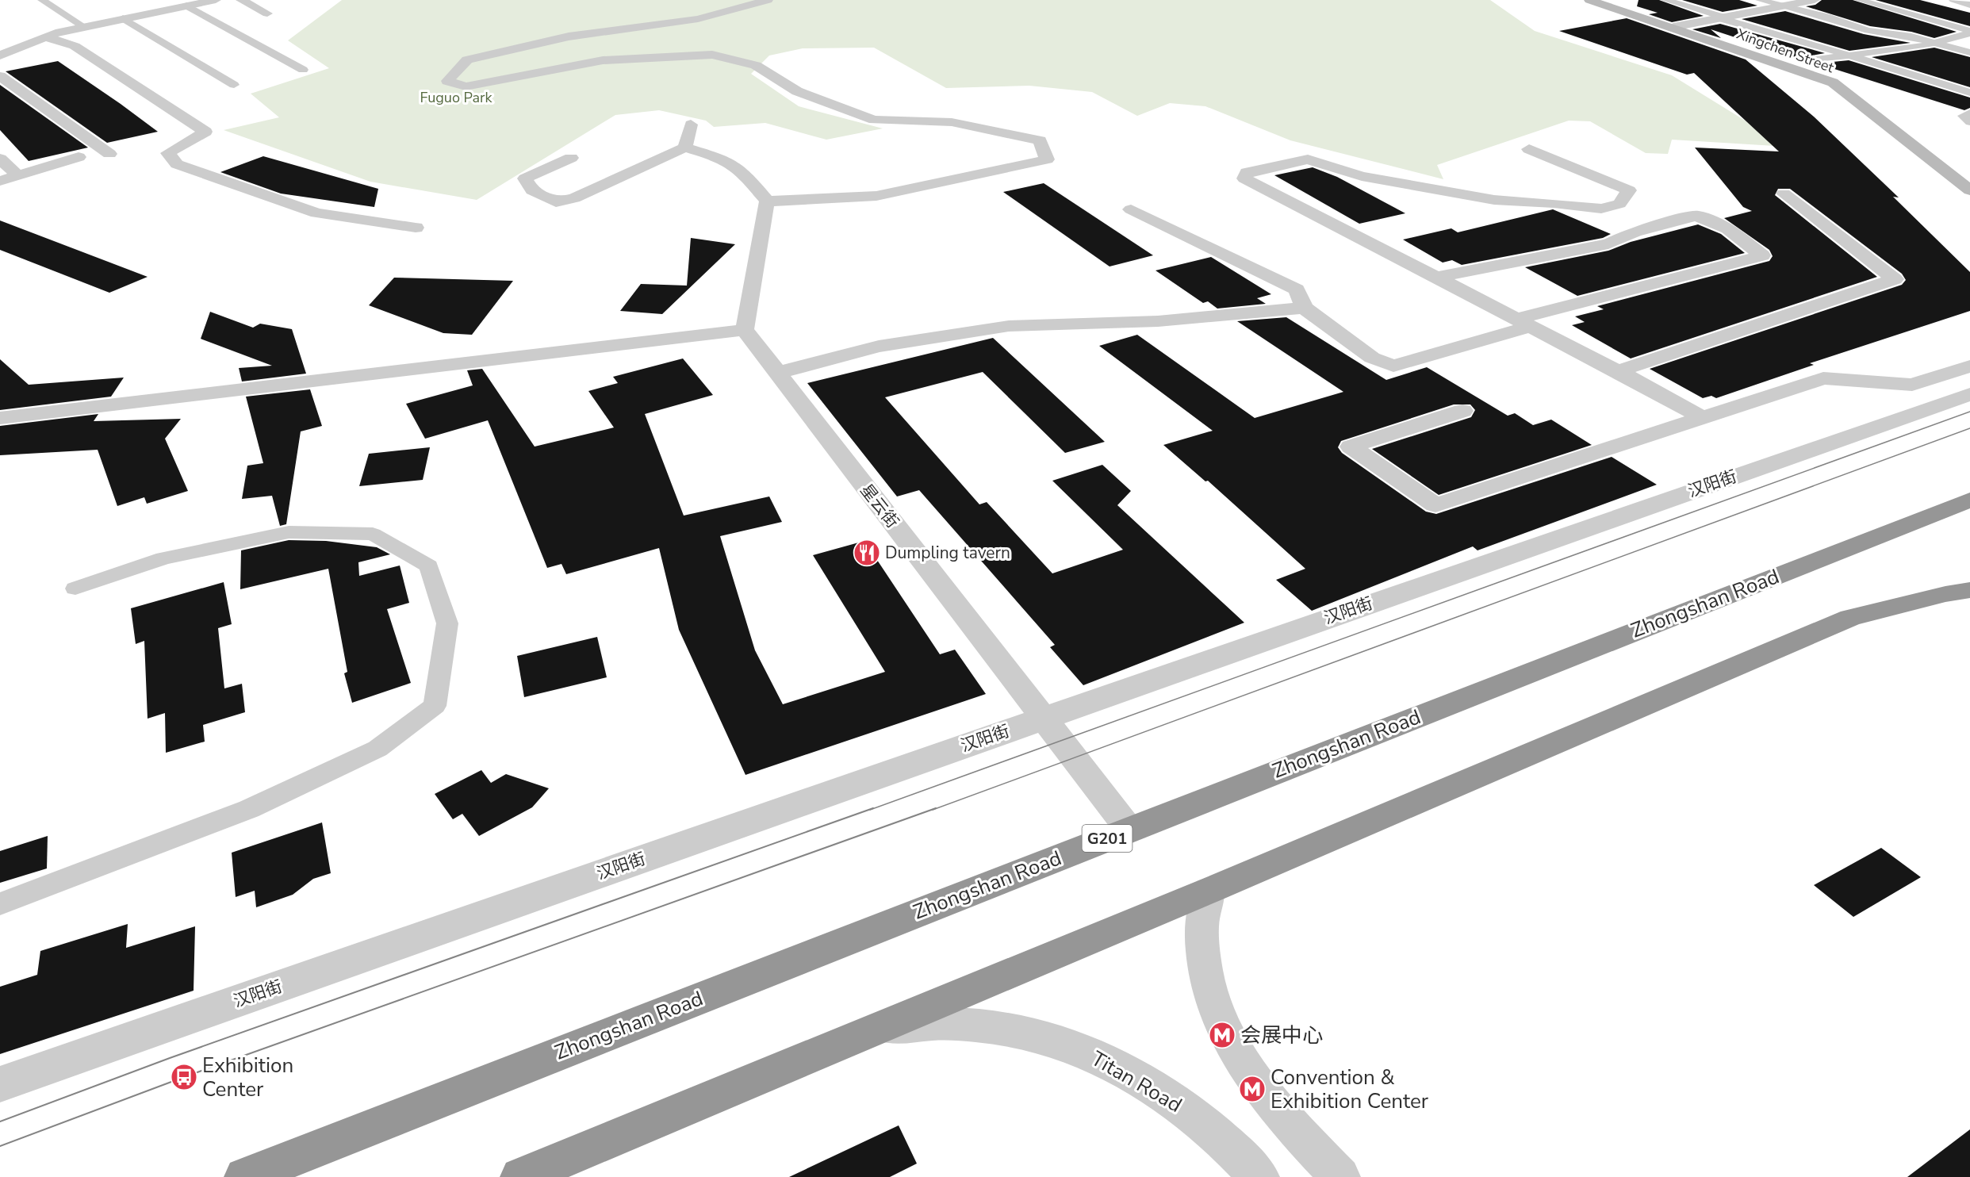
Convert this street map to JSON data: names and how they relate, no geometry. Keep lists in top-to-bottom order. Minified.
{"streets":{"highway":["Zhongshan Road","G201"],"street":["Xingchen Street","汉阳街","星云街","Titan Road"]},"crossings":[["汉阳街","星云街"],["星云街","Zhongshan Road"]],"parks":["Fuguo Park"],"places":{"restaurant":["Dumpling tavern"],"metro station":["会展中心","Convention & Exhibition Center"],"bus stop":["Exhibition Center"]}}
